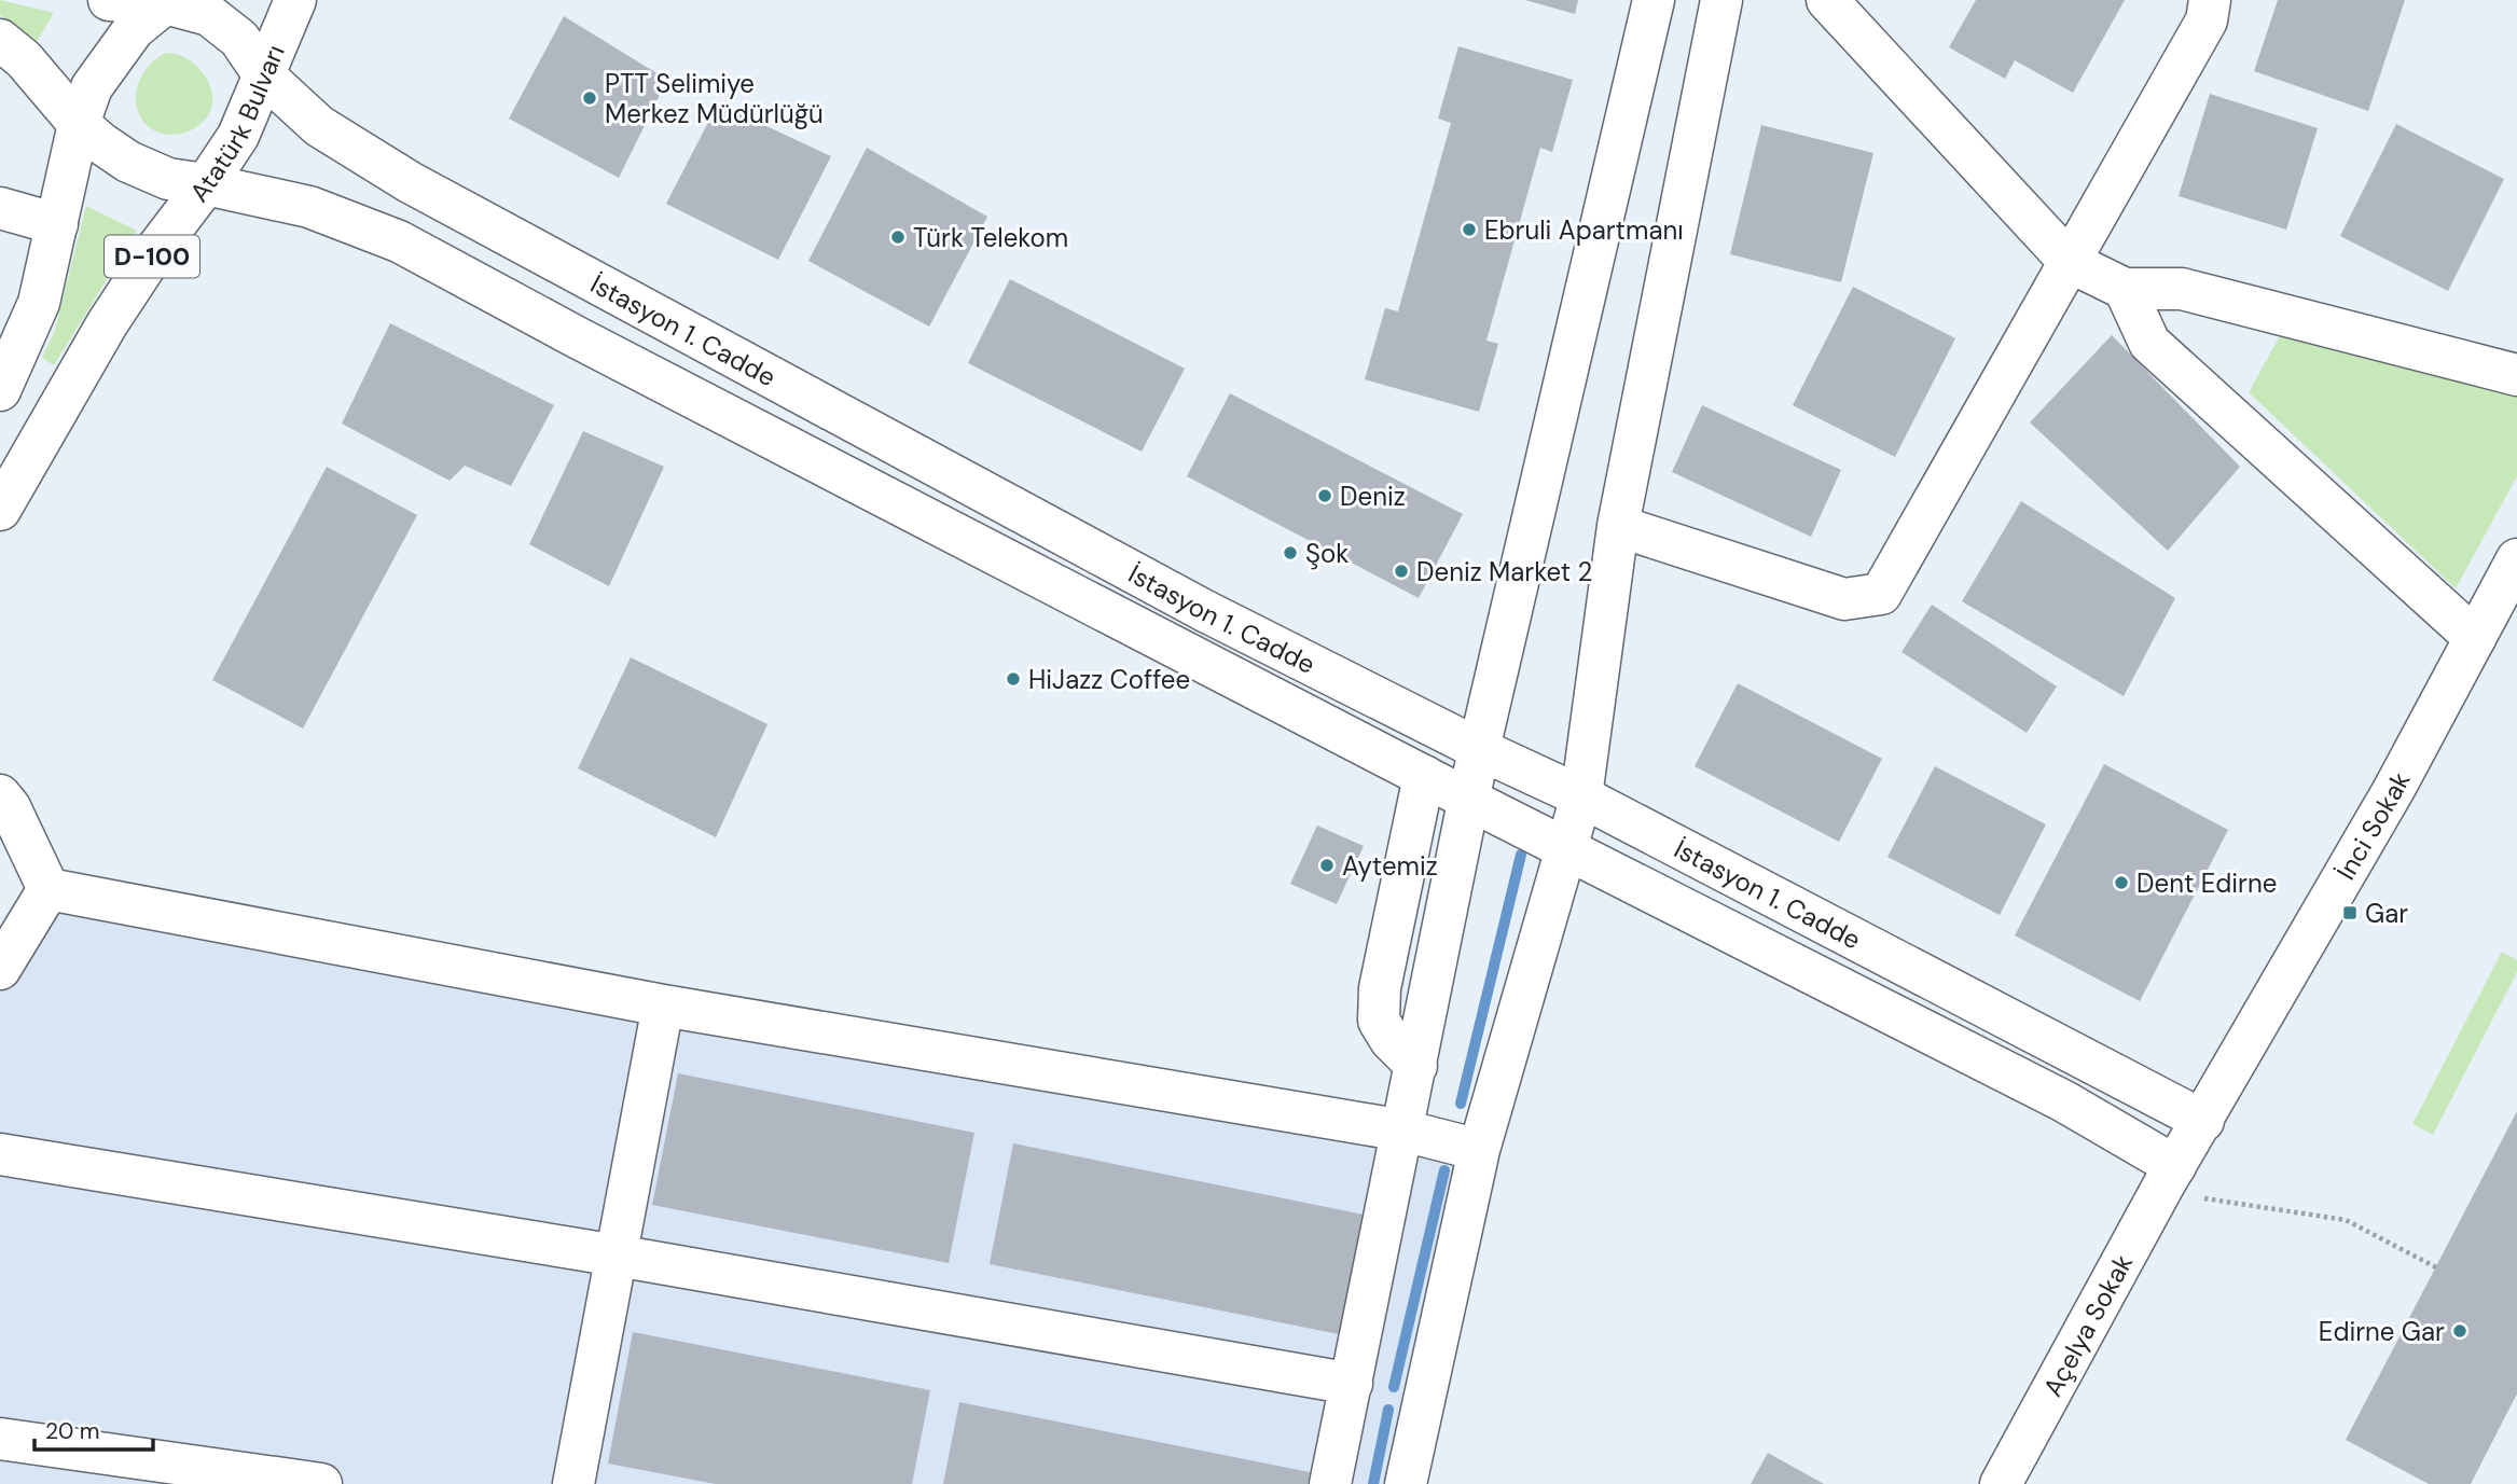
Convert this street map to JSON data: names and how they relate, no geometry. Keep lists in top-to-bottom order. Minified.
{"streets":{"street":["Atatürk Bulvarı","D-100","İstasyon 1. Cadde","İnci Sokak","Açelya Sokak"]},"crossings":[["Atatürk Bulvarı","İstasyon 1. Cadde"],["İstasyon 1. Cadde","İnci Sokak"],["İstasyon 1. Cadde","Açelya Sokak"],["İnci Sokak","Açelya Sokak"]],"places":{"other":["PTT Selimiye Merkez Müdürlüğü","Ebruli Apartmanı","Türk Telekom","Deniz","Şok","Deniz Market 2","HiJazz Coffee","Aytemiz","Dent Edirne","Edirne Gar"],"transit":["Gar"]},"scale_bar":"20 m"}
